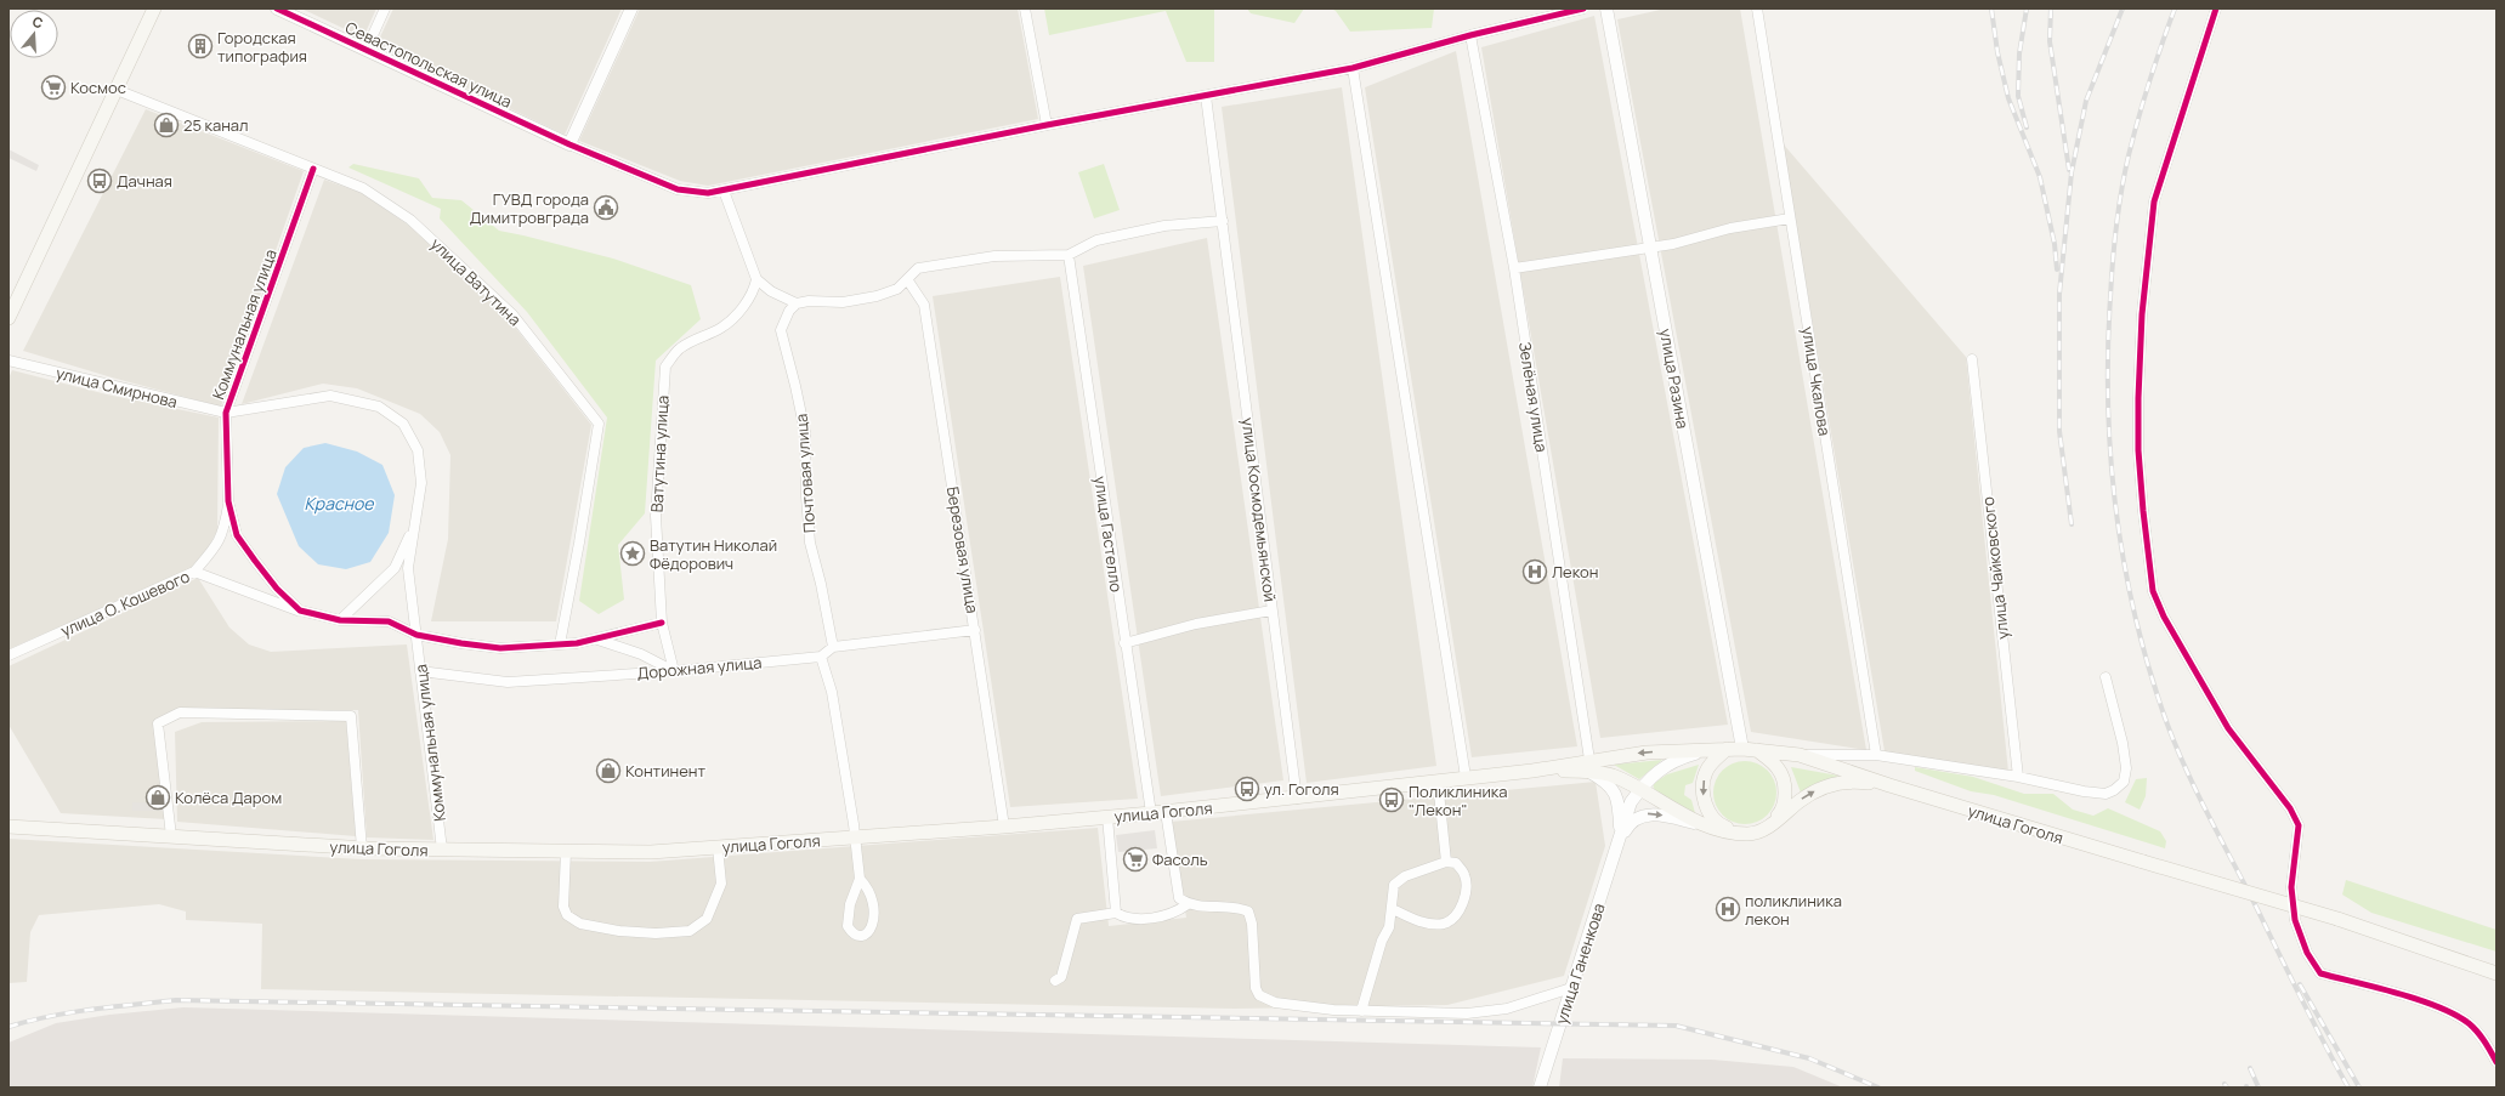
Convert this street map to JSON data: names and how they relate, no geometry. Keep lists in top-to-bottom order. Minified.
{"streets":{"main road":["улица Гоголя"],"street":["Севастопольская улица","улица Ватутина","Коммунальная улица","улица Разина","улица Чкалова","улица Смирнова","Зелёная улица","Ватутина улица","Почтовая улица","улица Космодемьянской","улица Гастелло","Березовая улица","улица Чайковского","улица О. Кошевого","Дорожная улица","улица Ганенкова"]},"crossings":[["улица Ватутина","Коммунальная улица"],["Коммунальная улица","улица Смирнова"],["Коммунальная улица","улица О. Кошевого"],["Коммунальная улица","Дорожная улица"],["Коммунальная улица","улица Гоголя"],["Зелёная улица","улица Гоголя"],["Ватутина улица","Дорожная улица"],["улица Космодемьянской","улица Гоголя"],["улица Гастелло","улица Гоголя"],["Березовая улица","улица Гоголя"]],"water":["Красное"],"places":{"building":["Городская типография"],"supermarket":["Космос","Фасоль"],"shop":["25 канал","Континент","Колёса Даром"],"bus stop":["Дачная","ул. Гоголя","Поликлиника \"Лекон\""],"public building":["ГУВД города Димитровграда"],"place":["Ватутин Николай Фёдорович"],"hospital":["Лекон","поликлиника лекон"]},"north":"top"}
